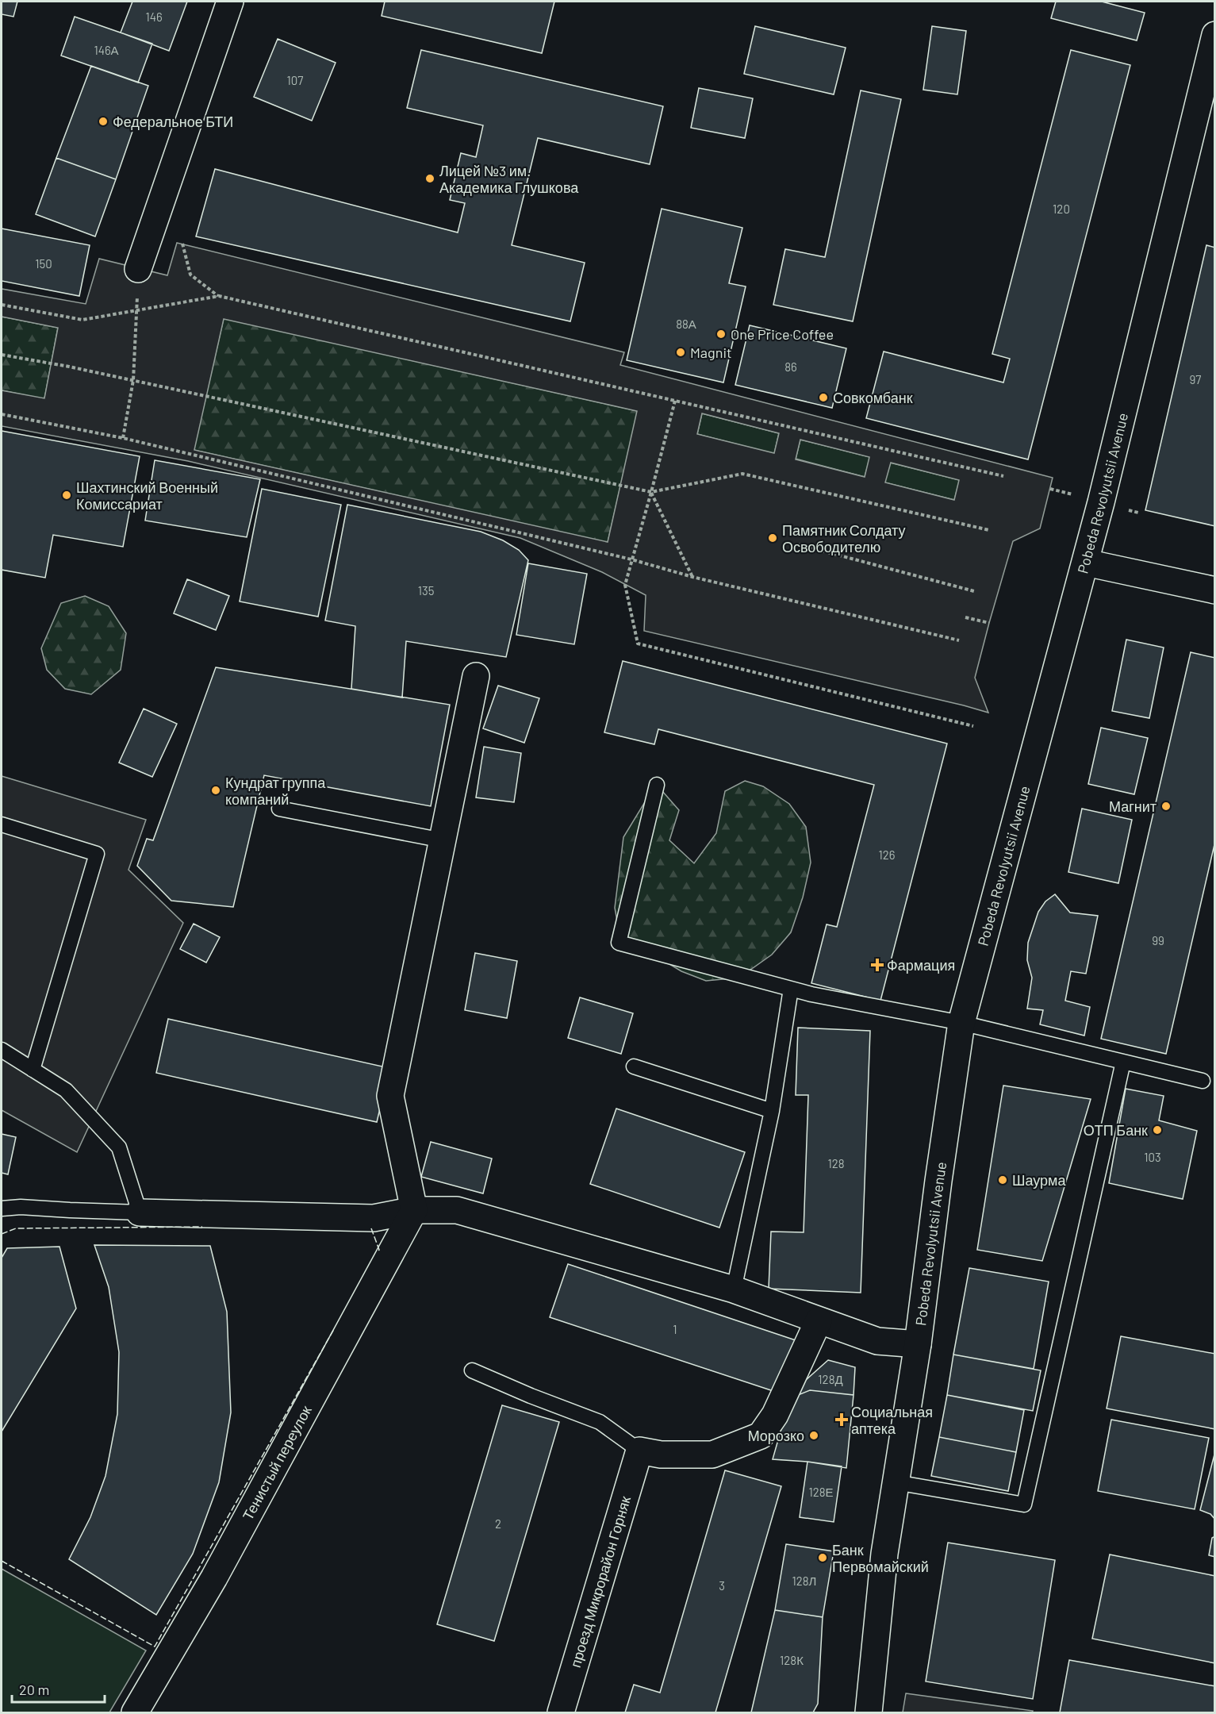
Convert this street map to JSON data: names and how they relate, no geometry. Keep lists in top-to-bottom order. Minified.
{"streets":{"street":["Pobeda Revolyutsii Avenue","Тенистый переулок","проезд Микрорайон Горняк"]},"places":{"other":["Федеральное БТИ","Лицей №3 им. Академика Глушкова","One Price Coffee","Magnit","Совкомбанк","Шахтинский Военный Комиссариат","Памятник Солдату Освободителю","Кундрат группа компаний","Магнит","ОТП Банк","Шаурма","Морозко","Банк Первомайский"],"health":["Фармация","Социальная аптека"]},"house_numbers":["146","146А","107","120","150","88А","86","97","135","126","99","103","128","1","128Д","128Е","2","128Л","3","128К"],"scale_bar":"20 m"}
